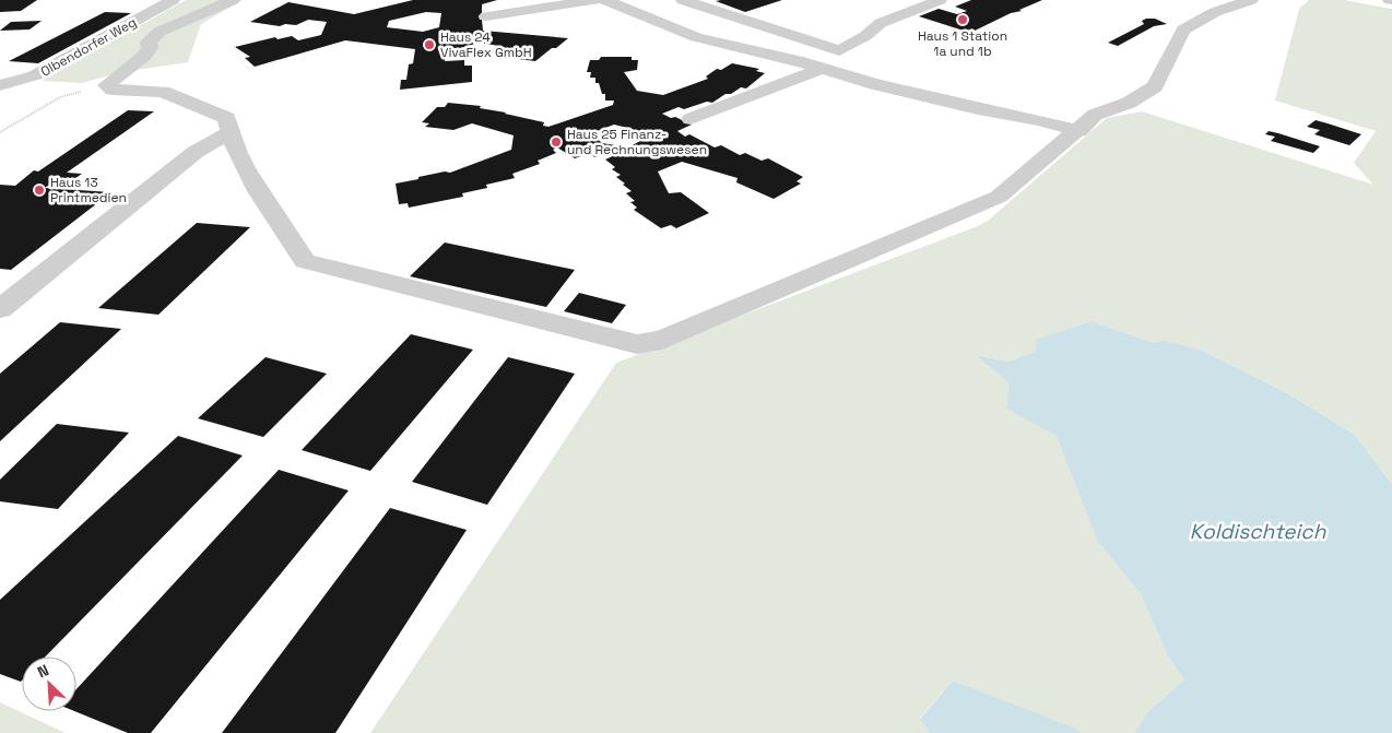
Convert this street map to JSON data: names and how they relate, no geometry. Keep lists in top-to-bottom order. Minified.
{"streets":{"street":["Olbendorfer Weg"]},"water":["Koldischteich"],"places":["Haus 1 Station 1a und 1b","Haus 24 VivaFlex GmbH","Haus 25 Finanz- und Rechnungswesen","Haus 13 Printmedien"],"north":"top left"}
